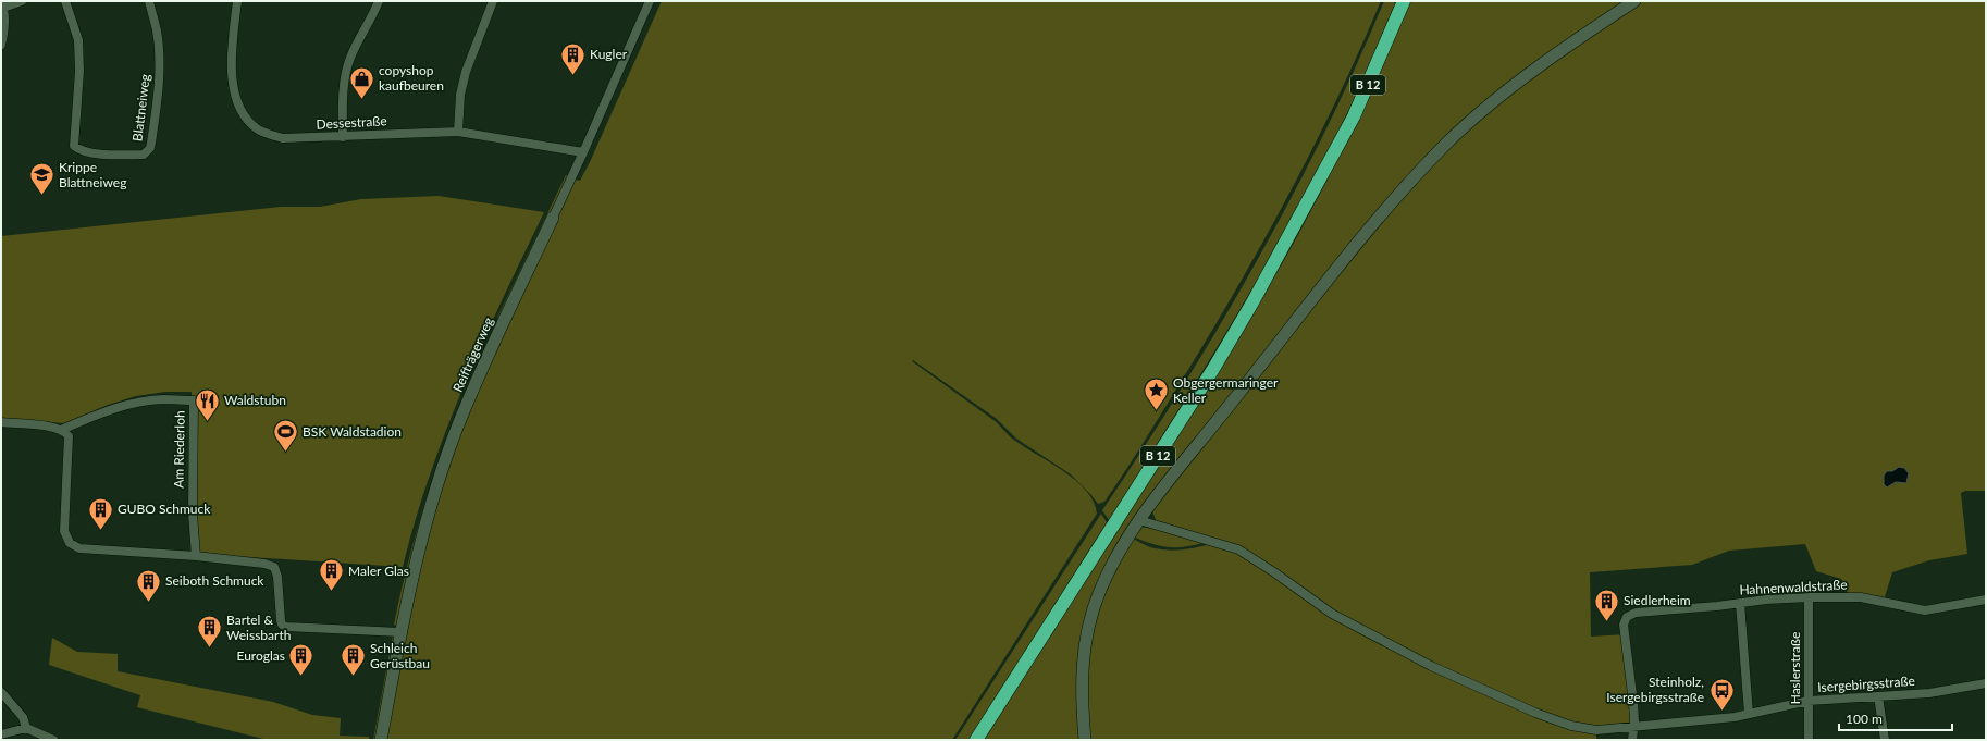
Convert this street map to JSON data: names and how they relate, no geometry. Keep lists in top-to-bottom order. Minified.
{"streets":{"highway":["B 12"],"main road":["Reifträgerweg"],"street":["Blattneiweg","Dessestraße","Am Riederloh","Hahnenwaldstraße","Haslerstraße","Isergebirgsstraße"]},"crossings":[["Dessestraße","Reifträgerweg"],["Hahnenwaldstraße","Haslerstraße"],["Hahnenwaldstraße","Isergebirgsstraße"],["Haslerstraße","Isergebirgsstraße"]],"places":{"building":["Kugler","GUBO Schmuck","Maler Glas","Seiboth Schmuck","Siedlerheim","Bartel & Weissbarth","Euroglas","Schleich Gerüstbau"],"shop":["copyshop kaufbeuren"],"school or university":["Krippe Blattneiweg"],"place":["Obgergermaringer Keller"],"restaurant":["Waldstubn"],"sports":["BSK Waldstadion"],"bus stop":["Steinholz, Isergebirgsstraße"]},"scale_bar":"100 m"}
